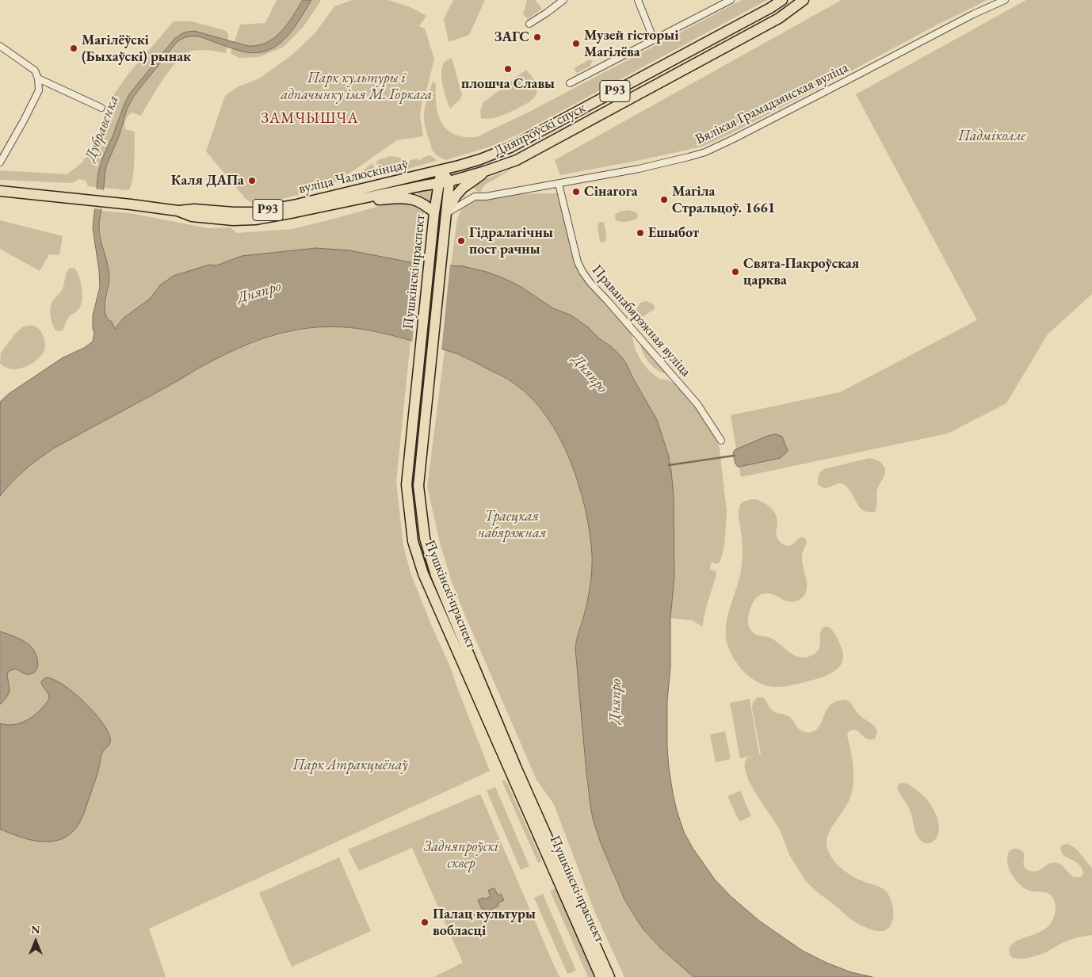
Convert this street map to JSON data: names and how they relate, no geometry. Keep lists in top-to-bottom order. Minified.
{"streets":{"main road":["Р93","Дняпроўскі спуск","вуліца Чалюскінцаў","Пушкінскі праспект"],"street":["Вялікая Грамадзянская вуліца","Праванабярэжная вуліца"]},"crossings":[["Вялікая Грамадзянская вуліца","Пушкінскі праспект"],["Вялікая Грамадзянская вуліца","Праванабярэжная вуліца"],["Дняпроўскі спуск","вуліца Чалюскінцаў"],["Дняпроўскі спуск","Пушкінскі праспект"],["вуліца Чалюскінцаў","Пушкінскі праспект"]],"districts":["ЗАМЧЫШЧА"],"water":["Дубравенка","Дняпро"],"parks":["Парк культуры і адпачынку імя М. Горкага","Падміколле","Траецкая набярэжная","Парк Атракцыёнаў","Задняпроўскі сквер"],"places":["ЗАГС","Музей гісторыі Магілёва","Магілёўскі (Быхаўскі) рынак","плошча Славы","Каля ДАПа","Сінагога","Магіла Стральцоў. 1661","Ешыбот","Гідралагічны пост рачны","Свята-Пакроўская царква","Палац культуры вобласці"],"north":"top"}
